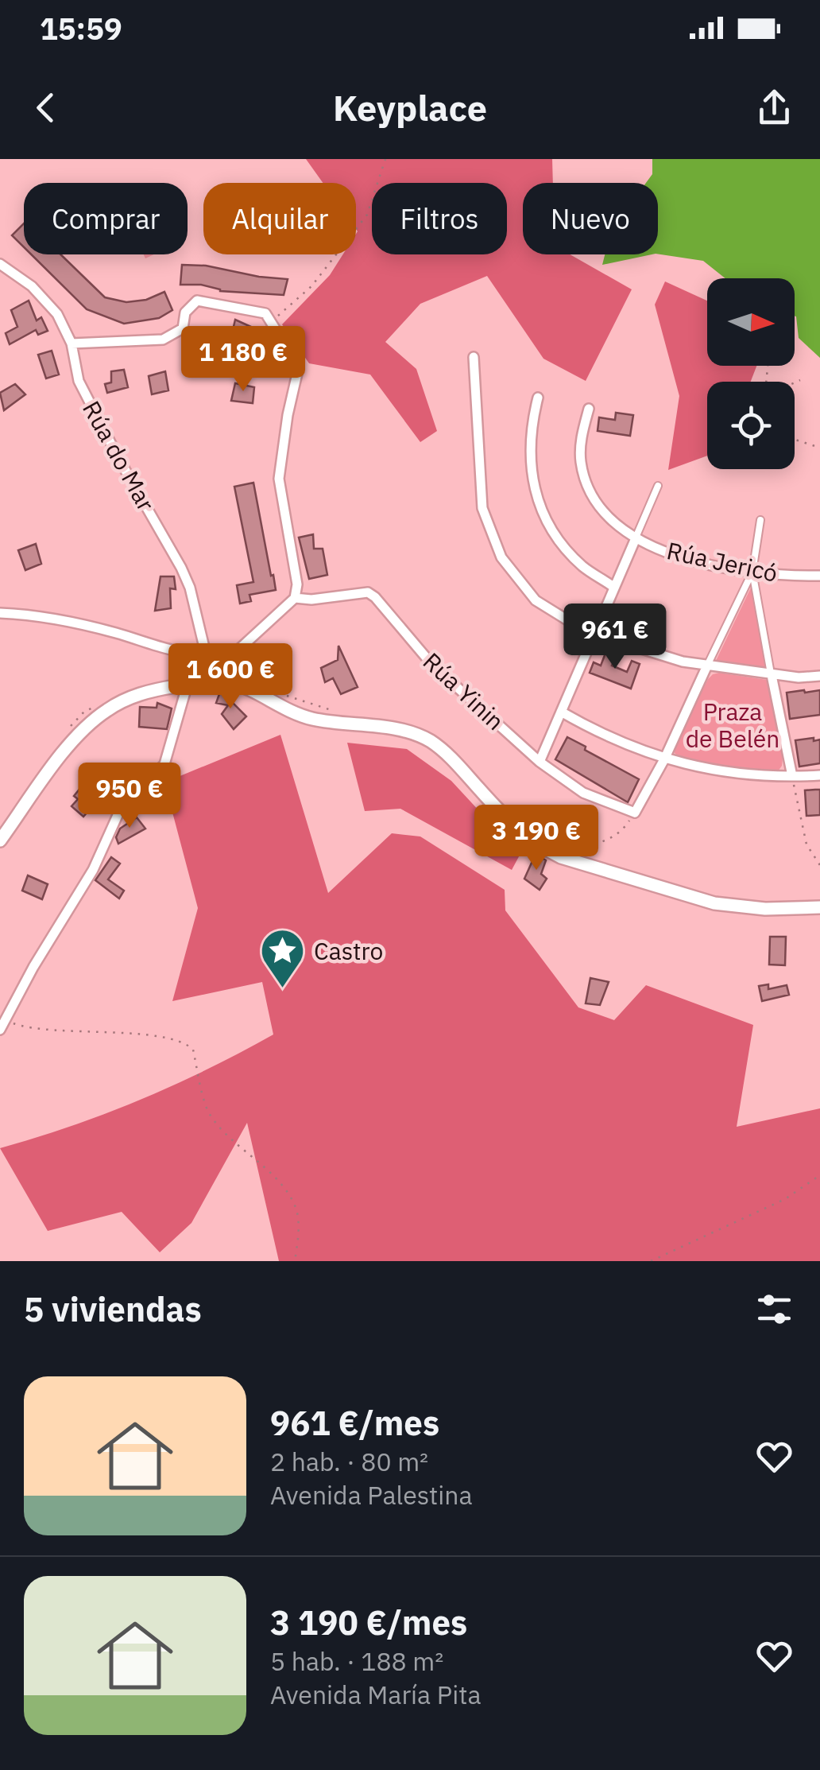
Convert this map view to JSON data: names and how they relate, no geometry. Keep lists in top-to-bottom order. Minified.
{"streets":{"street":["Rúa do Mar","Rúa Jericó","Rúa Yinin"]},"parks":["Praza de Belén"],"places":{"place":["Castro"]},"north":"right","page":{"status":"15:59","header":"Keyplace","chip":["Comprar","Alquilar","Filtros","Nuevo"],"price":["1 180 €","961 €","1 600 €","950 €","3 190 €"],"heading":"5 viviendas","list":[{"name":"961 €/mes","note":"2 hab. · 80 m² · Avenida Palestina"},{"name":"3 190 €/mes","note":"5 hab. · 188 m² · Avenida María Pita"}]}}
